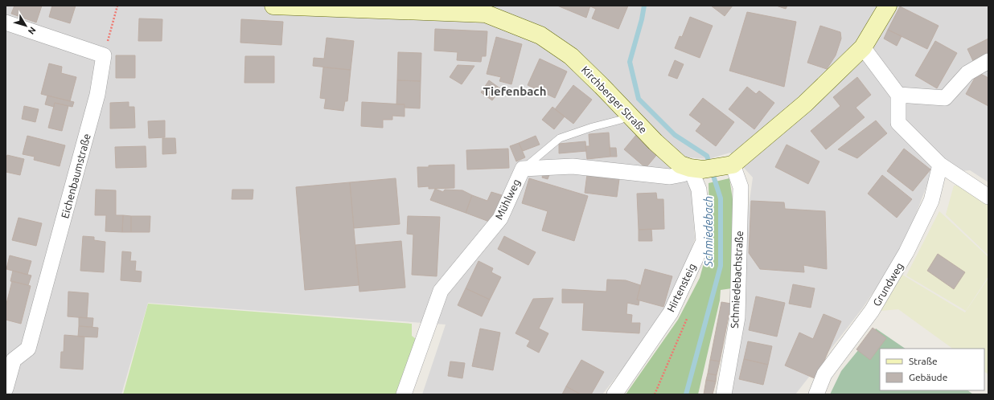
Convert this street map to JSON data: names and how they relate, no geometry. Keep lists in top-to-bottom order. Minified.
{"streets":{"main road":["Kirchberger Straße"],"street":["Eichenbaumstraße","Mühlweg","Schmiedebachstraße","Grundweg","Hirtensteig"]},"crossings":[["Kirchberger Straße","Mühlweg"],["Kirchberger Straße","Hirtensteig"],["Mühlweg","Hirtensteig"]],"districts":["Tiefenbach"],"water":["Schmiedebach"],"legend":["Straße","Gebäude"],"north":"bottom right"}
